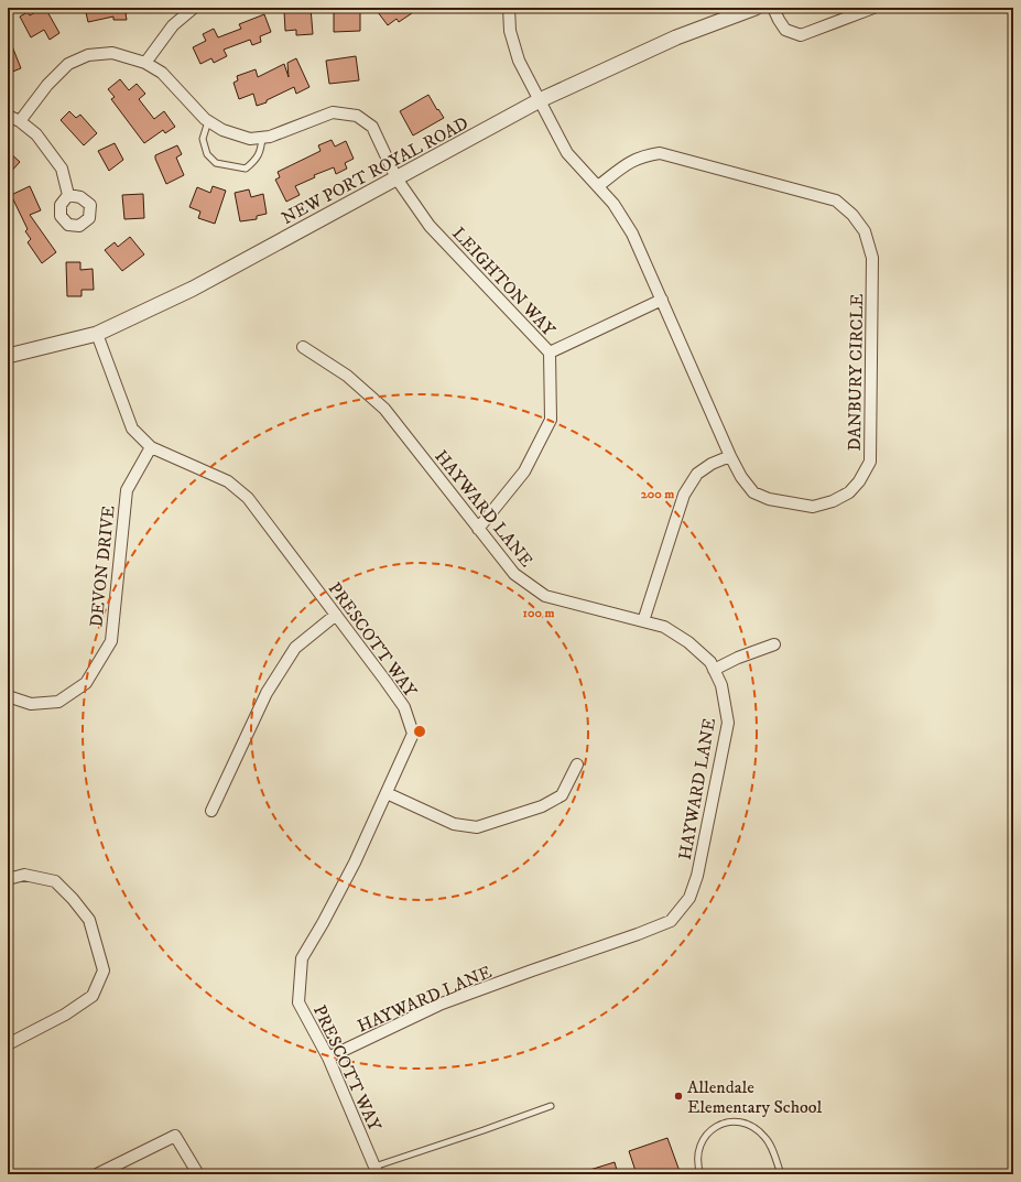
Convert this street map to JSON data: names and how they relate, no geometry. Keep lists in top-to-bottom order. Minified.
{"streets":{"street":["NEW PORT ROYAL ROAD","LEIGHTON WAY","DANBURY CIRCLE","HAYWARD LANE","DEVON DRIVE","PRESCOTT WAY"]},"crossings":[["NEW PORT ROYAL ROAD","LEIGHTON WAY"],["NEW PORT ROYAL ROAD","DANBURY CIRCLE"],["NEW PORT ROYAL ROAD","PRESCOTT WAY"],["LEIGHTON WAY","HAYWARD LANE"],["HAYWARD LANE","PRESCOTT WAY"],["DEVON DRIVE","PRESCOTT WAY"]],"places":["Allendale Elementary School"],"rings":["200 m","100 m"]}
